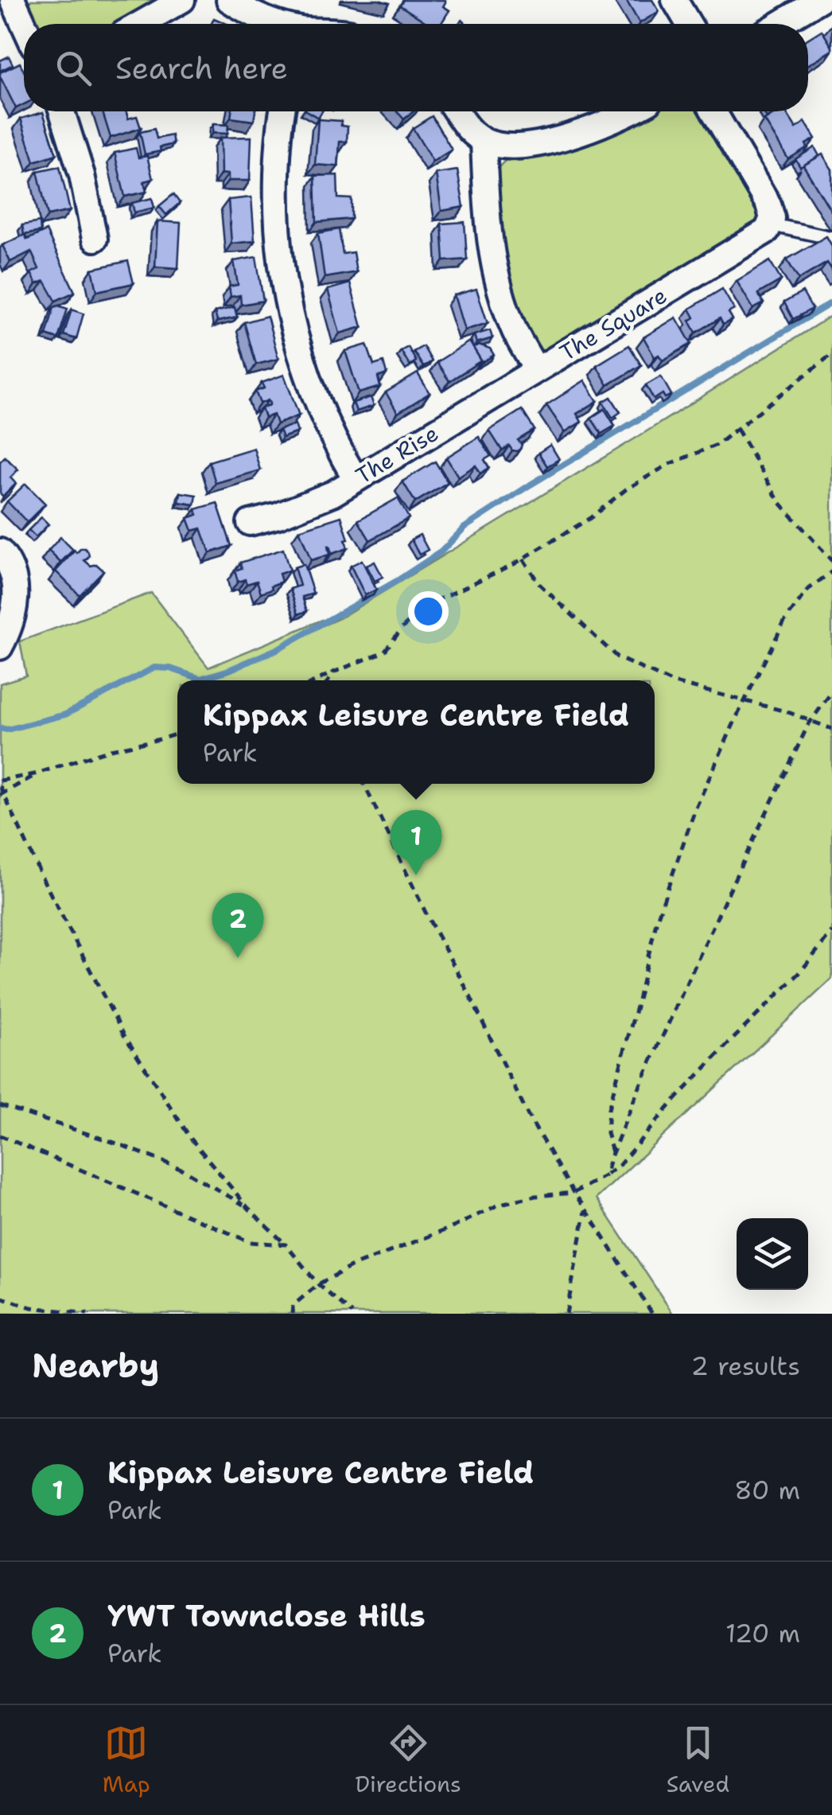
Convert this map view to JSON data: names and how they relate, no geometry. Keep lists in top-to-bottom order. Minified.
{"streets":{"street":["The Square","The Rise"]},"crossings":[["The Square","The Rise"]],"page":{"search":"Search here","popup":["Kippax Leisure Centre Field","Park"],"pins":["1","2"],"heading":["Nearby","2 results"],"list":[{"mark":"1","name":"Kippax Leisure Centre Field","note":"Park","value":"80 m"},{"mark":"2","name":"YWT Townclose Hills","note":"Park","value":"120 m"}],"nav":["Map","Directions","Saved"]}}
